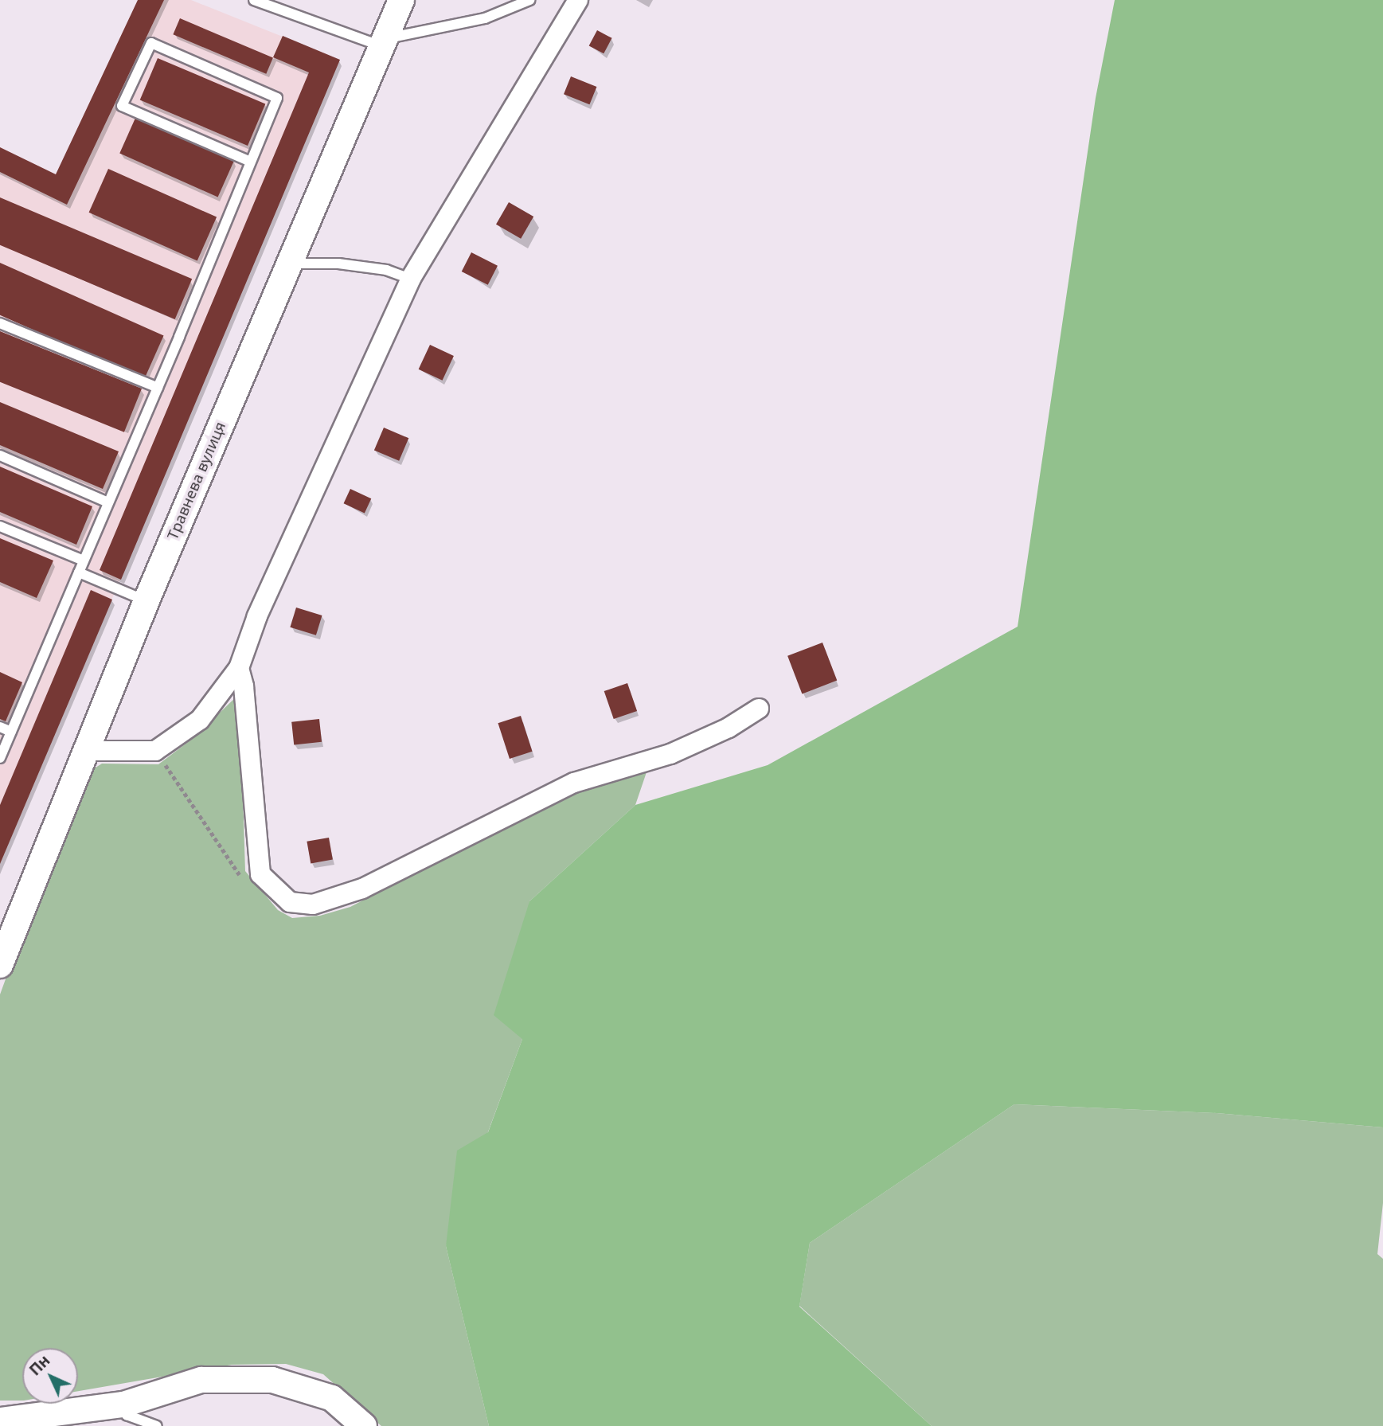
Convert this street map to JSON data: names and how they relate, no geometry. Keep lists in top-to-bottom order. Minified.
{"streets":{"street":["Травнева вулиця"]},"north":"top left"}
